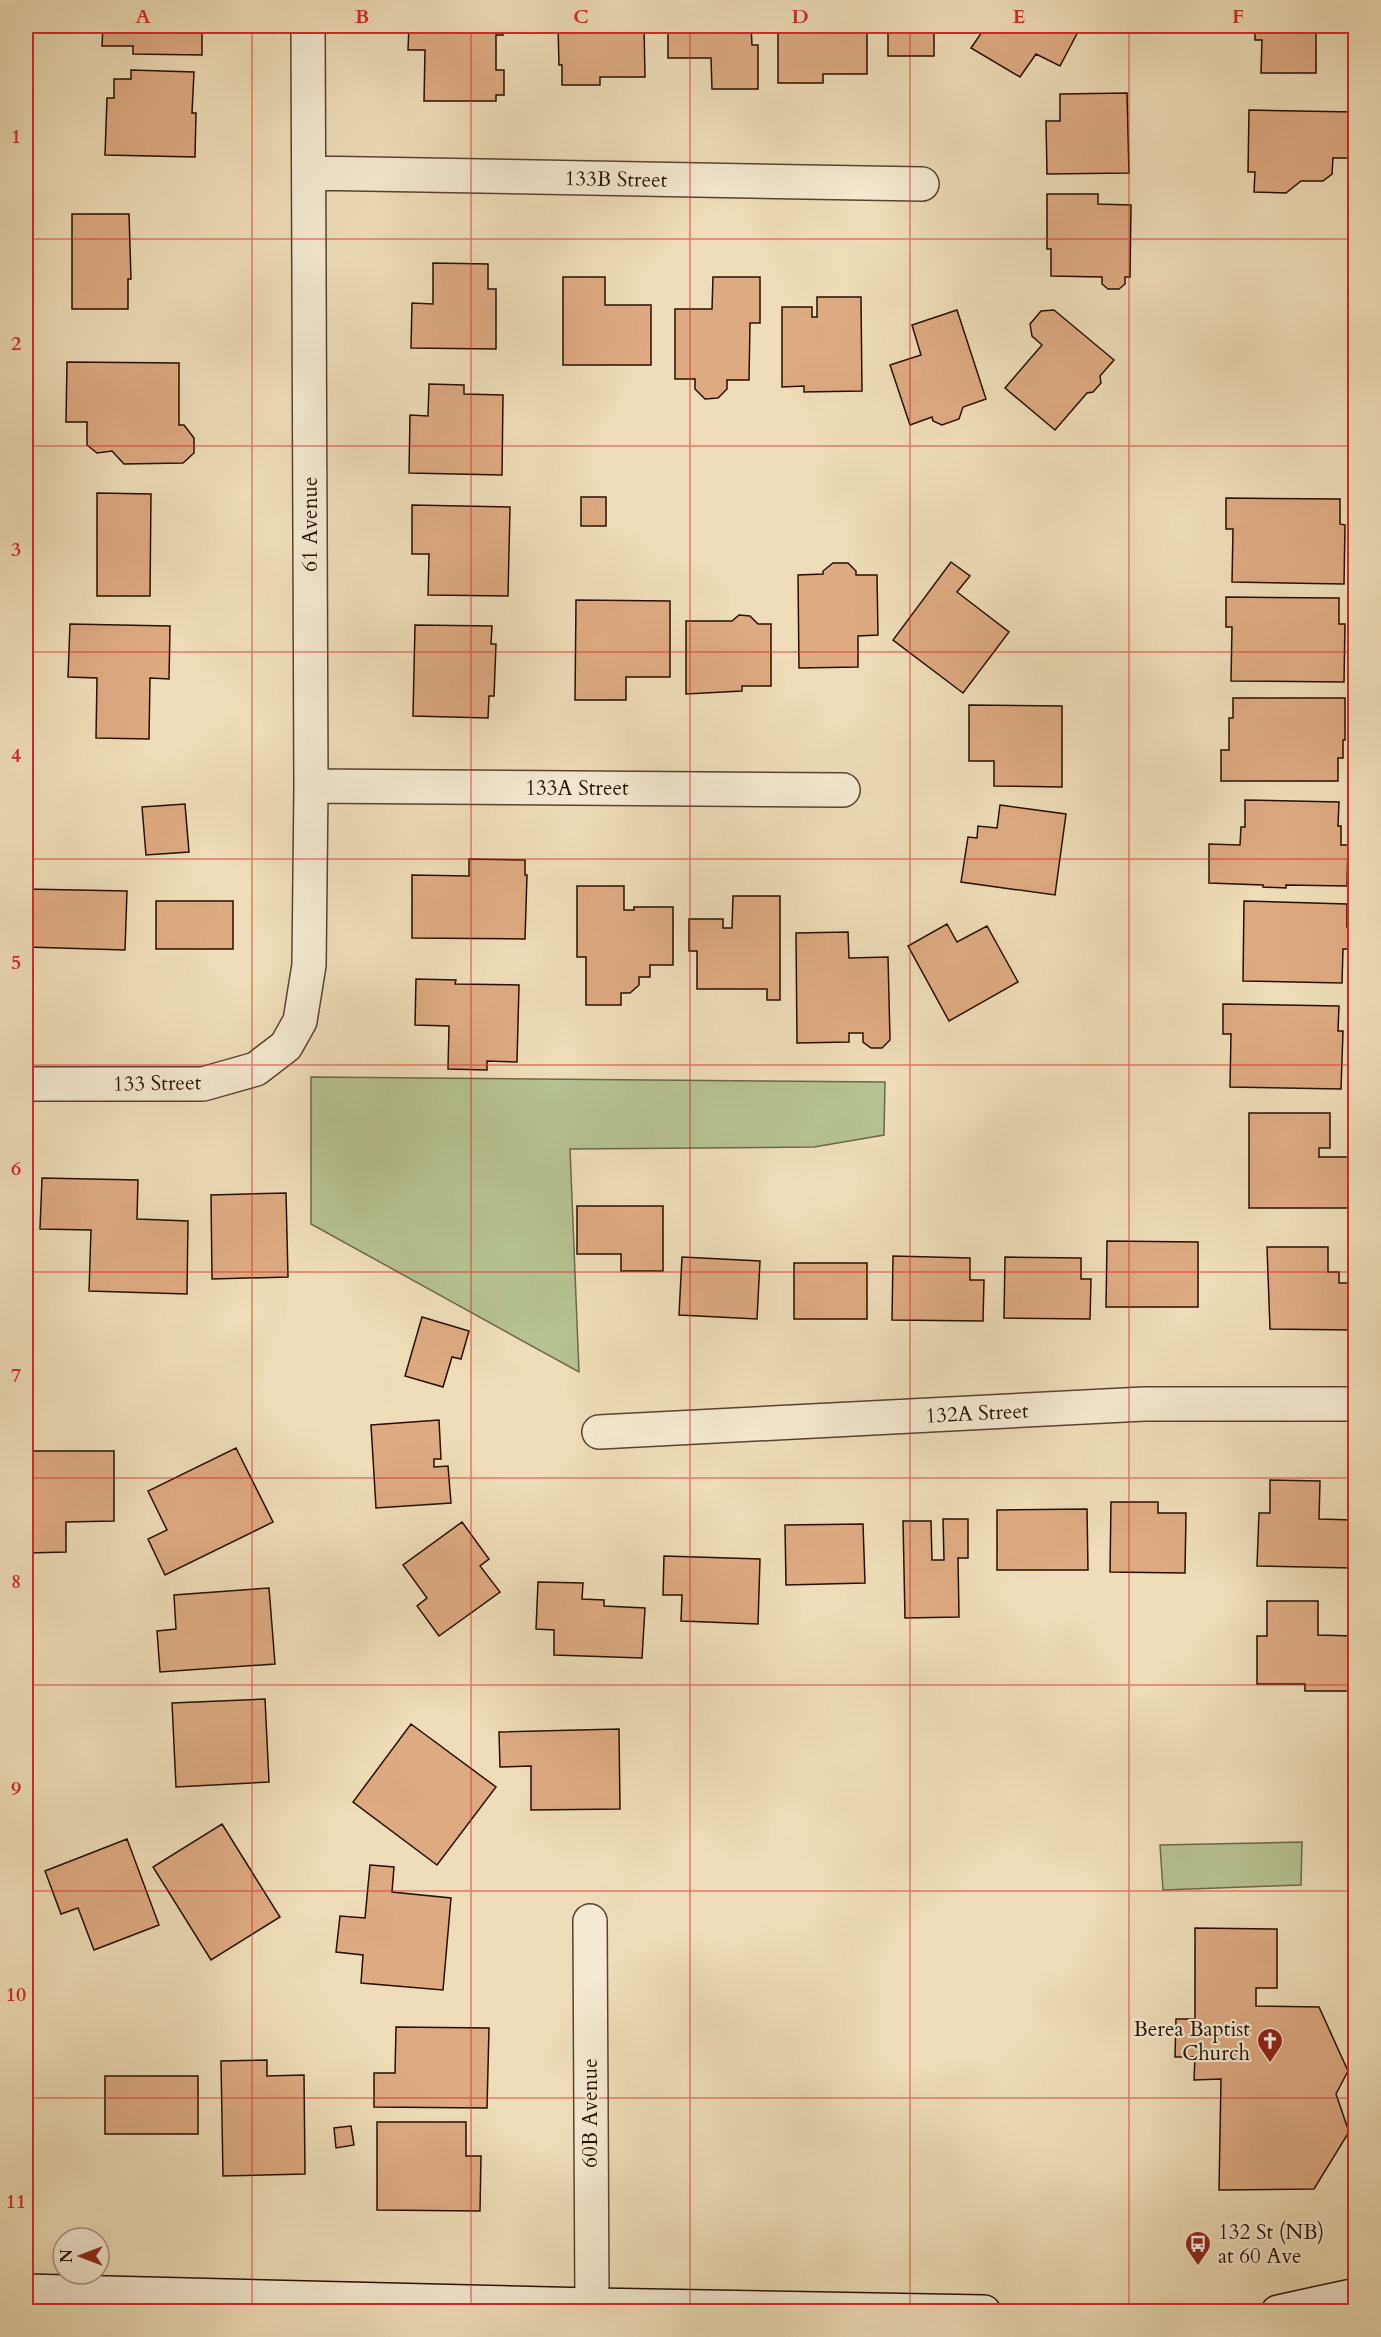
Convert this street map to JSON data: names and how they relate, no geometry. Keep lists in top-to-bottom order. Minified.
{"streets":{"street":["133B Street","61 Avenue","133A Street","133 Street","132A Street","60B Avenue"]},"crossings":[["133B Street","61 Avenue"],["61 Avenue","133A Street"],["61 Avenue","133 Street"]],"places":{"church":["Berea Baptist Church"],"bus stop":["132 St (NB) at 60 Ave"]},"north":"left","grid":{"columns":["A","B","C","D","E","F"],"rows":["1","2","3","4","5","6","7","8","9","10","11"]}}
